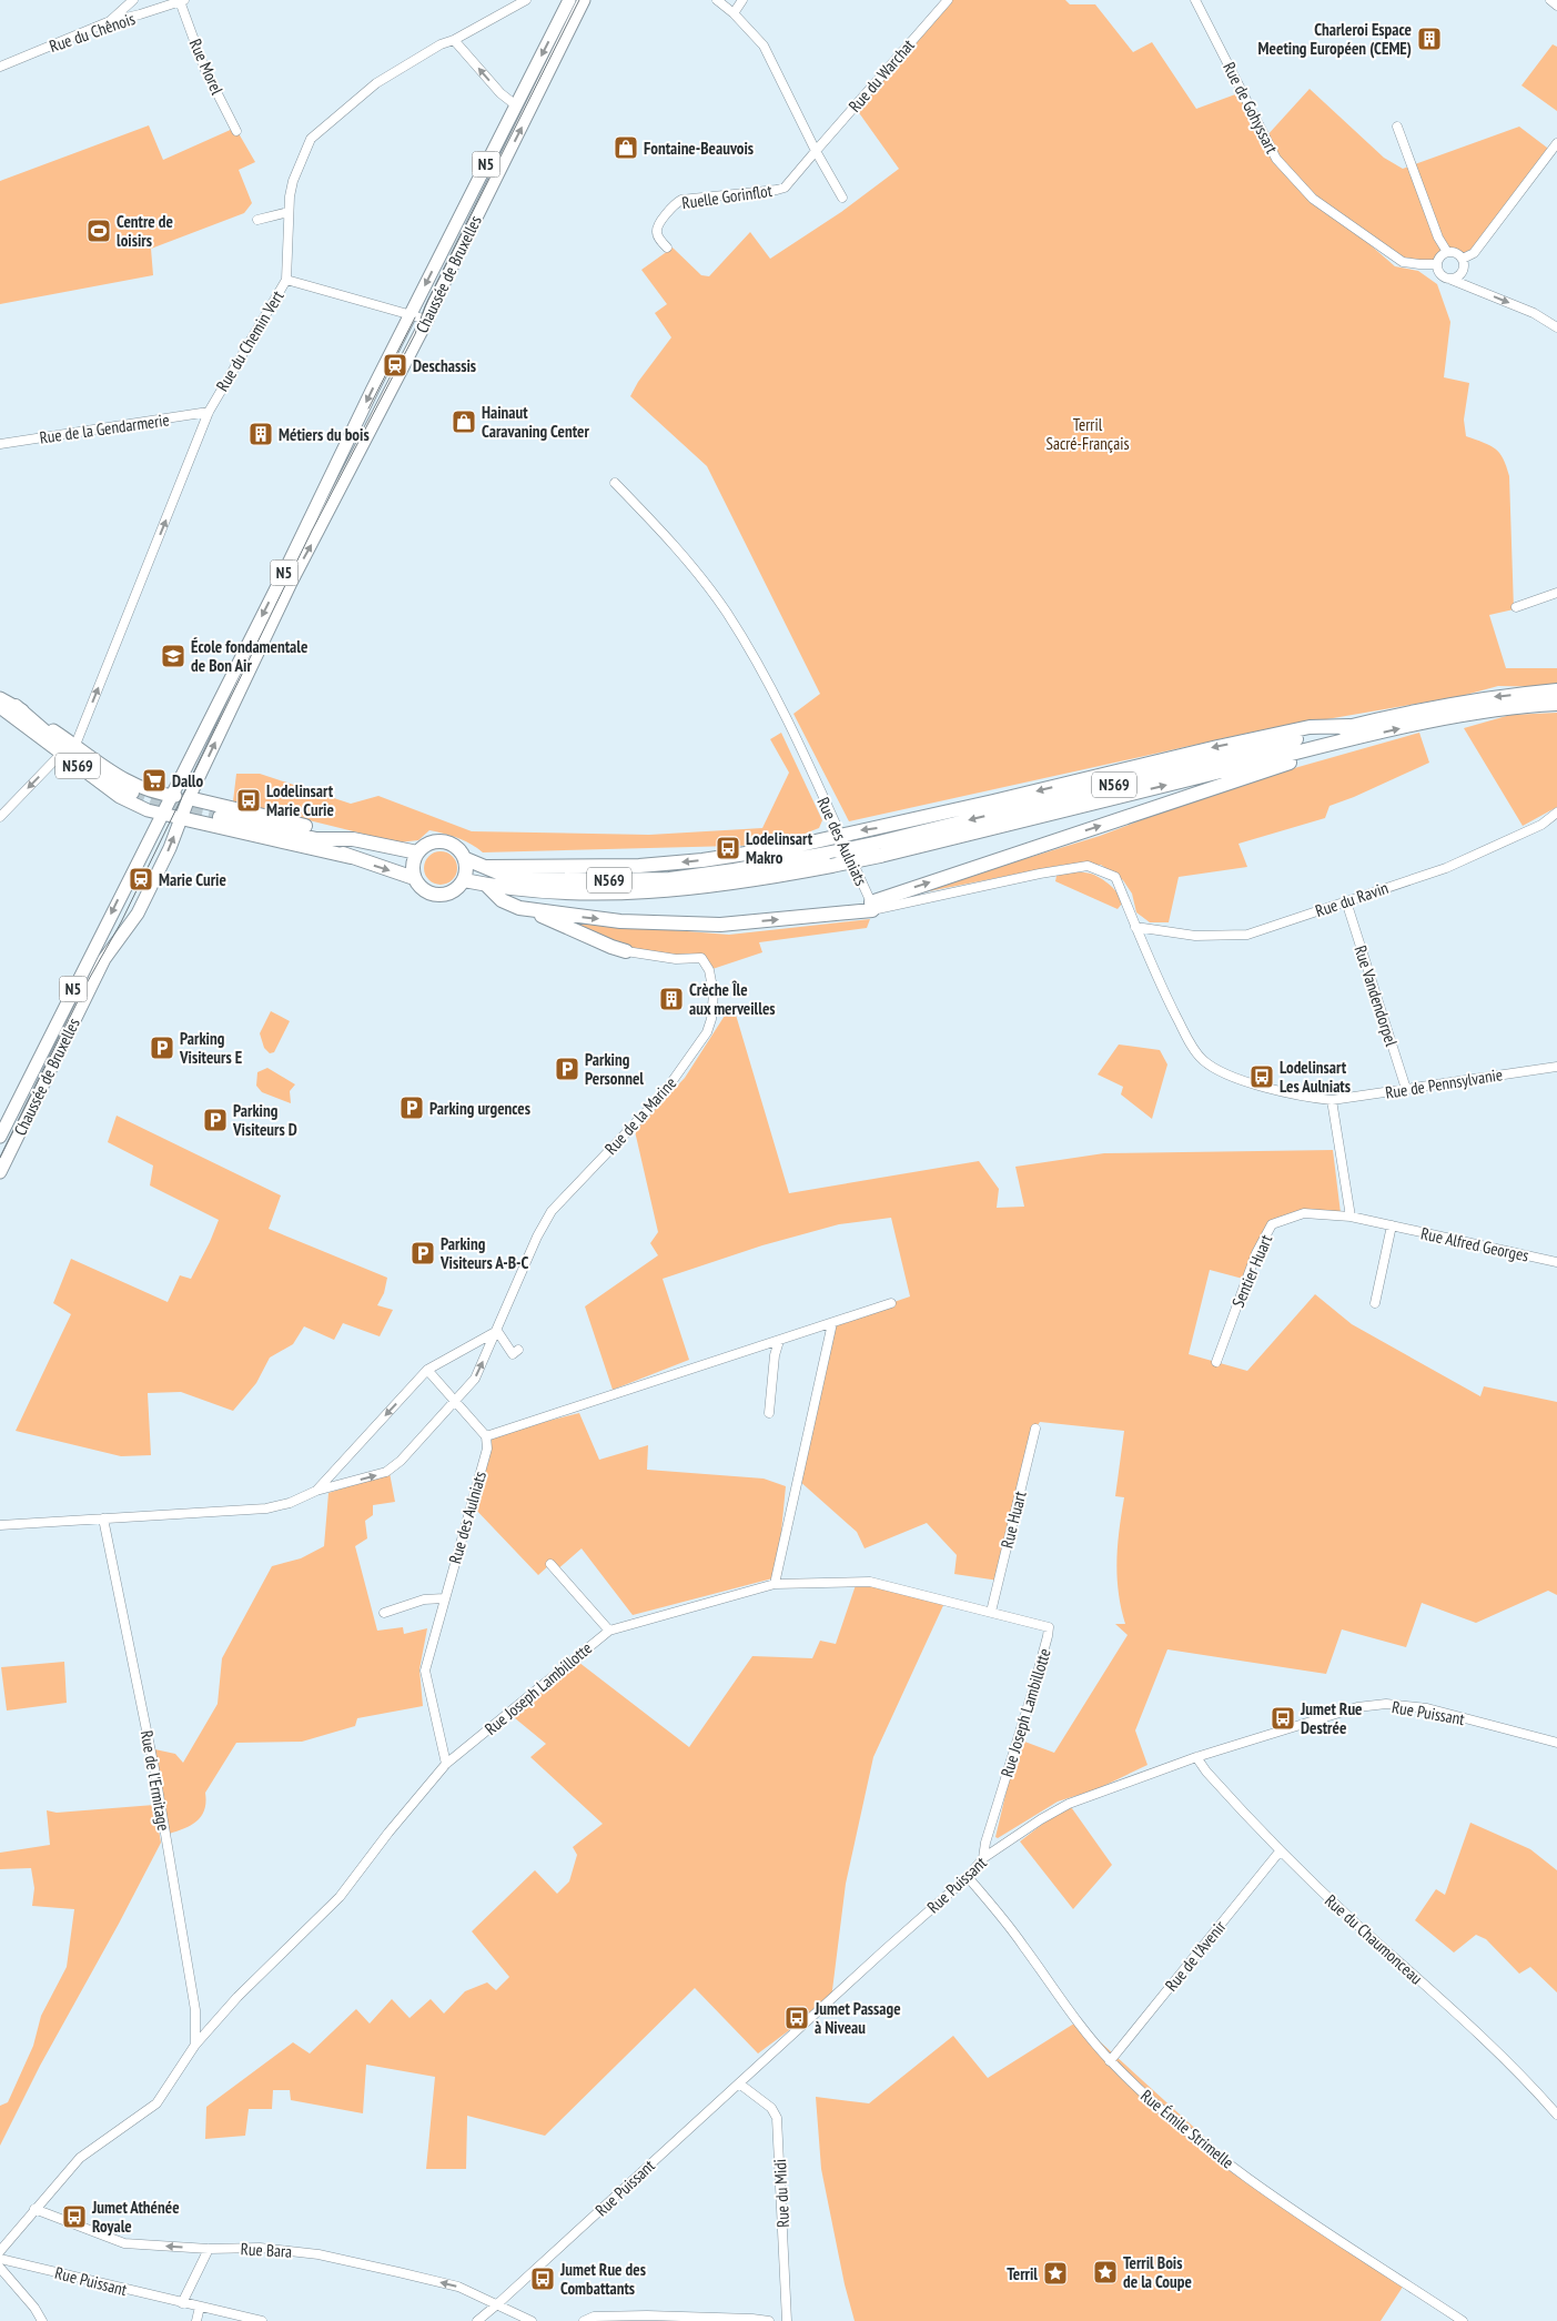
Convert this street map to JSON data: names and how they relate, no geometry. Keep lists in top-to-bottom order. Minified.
{"streets":{"highway":["N569"],"main road":["N5","Chaussée de Bruxelles"],"street":["Rue du Chênois","Rue Morel","Rue du Warchat","Rue de Gohyssart","Ruelle Gorinflot","Rue du Chemin Vert","Rue de la Gendarmerie","Rue des Aulniats","Rue du Ravin","Rue Vandendorpel","Rue de Pennsylvanie","Rue de la Marine","Rue Alfred Georges","Sentier Huart","Rue Huart","Rue Joseph Lambillotte","Rue Puissant","Rue de l'Ermitage","Rue du Chaumonceau","Rue de l'Avenir","Rue Émile Strimelle","Rue du Midi","Rue Bara"]},"crossings":[["Rue du Chênois","Rue Morel"],["Rue du Warchat","Ruelle Gorinflot"],["Chaussée de Bruxelles","N569"],["Rue du Chemin Vert","Rue de la Gendarmerie"],["Rue du Chemin Vert","N569"],["Rue des Aulniats","Rue Joseph Lambillotte"],["Rue du Ravin","Rue Vandendorpel"],["Rue Vandendorpel","Rue de Pennsylvanie"],["Rue Alfred Georges","Sentier Huart"],["Rue Huart","Rue Joseph Lambillotte"],["Rue Joseph Lambillotte","Rue Puissant"],["Rue Joseph Lambillotte","Rue de l'Ermitage"],["Rue Joseph Lambillotte","Rue Bara"],["Rue Puissant","Rue du Chaumonceau"],["Rue Puissant","Rue Émile Strimelle"],["Rue Puissant","Rue du Midi"],["Rue Puissant","Rue Bara"],["Rue du Chaumonceau","Rue de l'Avenir"],["Rue de l'Avenir","Rue Émile Strimelle"]],"one_way":["Rue du Chemin Vert","Rue Bara"],"parks":["Terril Sacré-Français"],"places":{"building":["Charleroi Espace Meeting Européen (CEME)","Métiers du bois","Crèche Île aux merveilles"],"shop":["Fontaine-Beauvois","Hainaut Caravaning Center"],"sports":["Centre de loisirs"],"station":["Deschassis","Marie Curie"],"school or university":["École fondamentale de Bon Air"],"supermarket":["Dallo"],"bus stop":["Lodelinsart Marie Curie","Lodelinsart Makro","Lodelinsart Les Aulniats","Jumet Rue Destrée","Jumet Passage à Niveau","Jumet Athénée Royale","Jumet Rue des Combattants"],"parking":["Parking Visiteurs E","Parking Personnel","Parking urgences","Parking Visiteurs D","Parking Visiteurs A-B-C"],"place":["Terril Bois de la Coupe","Terril"]}}
